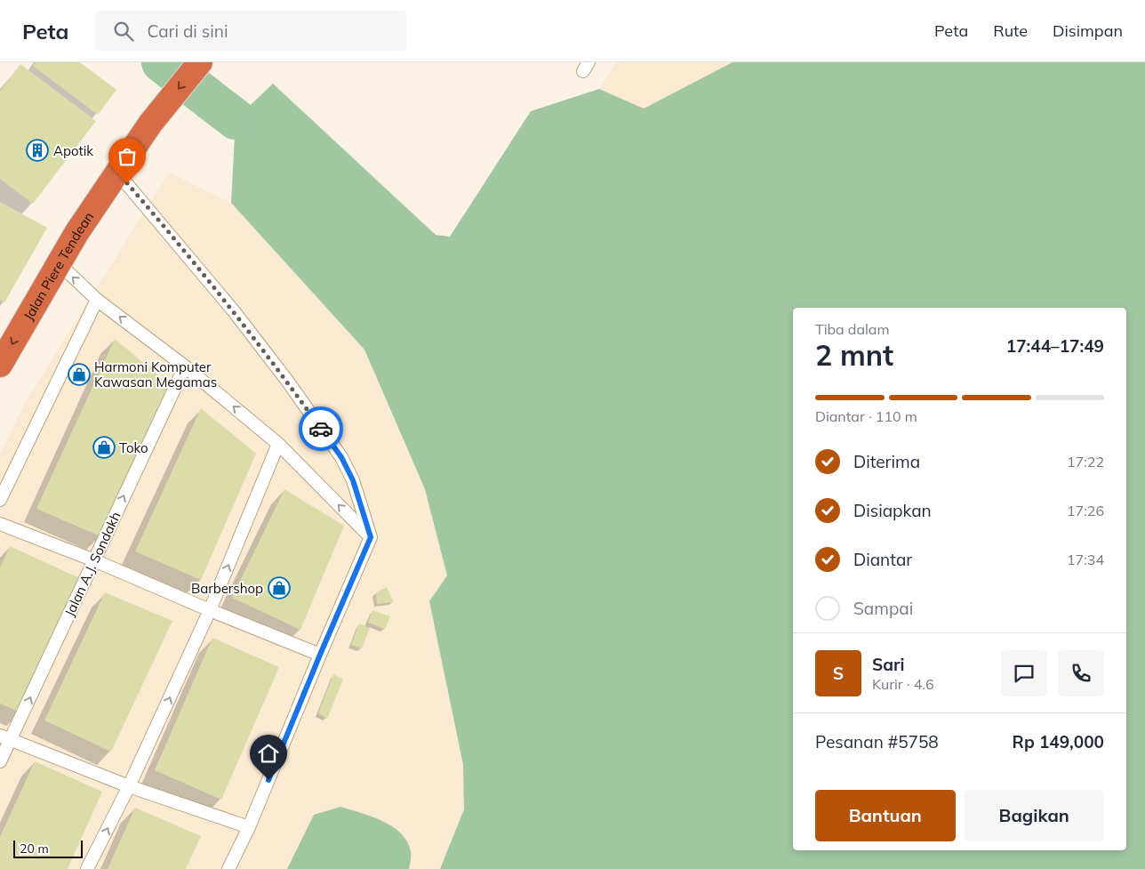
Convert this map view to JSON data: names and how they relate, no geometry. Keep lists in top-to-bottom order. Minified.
{"streets":{"highway":["Jalan Piere Tendean"],"lane":["Jalan A.J. Sondakh"]},"one_way":["Jalan Piere Tendean","Jalan A.J. Sondakh"],"places":{"building":["Apotik"],"shop":["Harmoni Komputer Kawasan Megamas","Toko","Barbershop"]},"scale_bar":"20 m","page":{"header":"Peta","search":"Cari di sini","nav":["Peta","Rute","Disimpan"],"heading":["2 mnt","Tiba dalam","17:44–17:49"],"panel":["Sari","Kurir · 4.6","Pesanan #5758","Rp 149,000"],"bar":"Diantar · 110 m","list":[["Diterima","17:22"],["Disiapkan","17:26"],["Diantar","17:34"],"Sampai"],"round":"S","buttons":["Bantuan","Bagikan"],"scale":"20 m"}}
